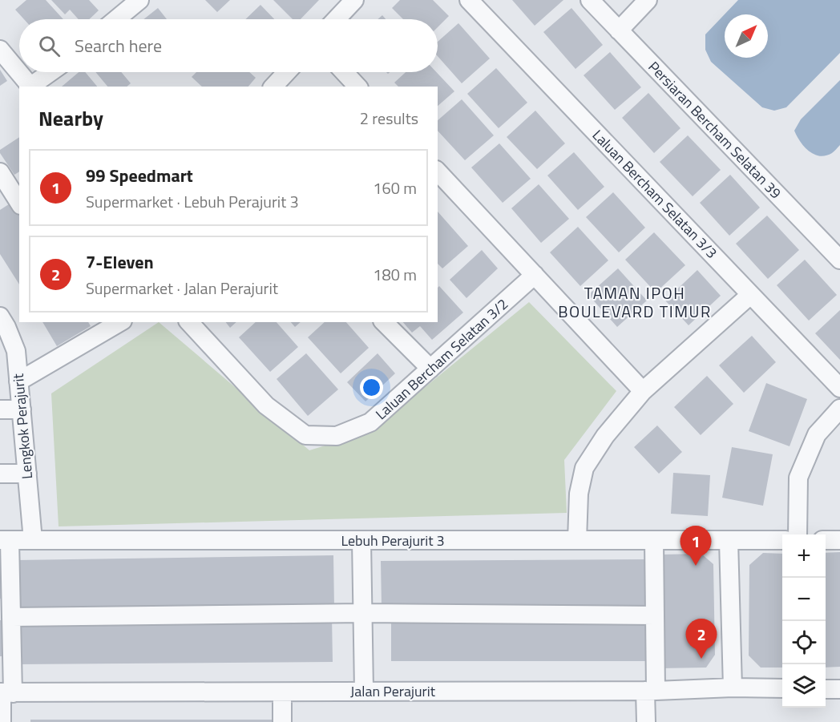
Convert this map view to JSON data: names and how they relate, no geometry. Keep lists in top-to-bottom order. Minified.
{"streets":{"street":["Persiaran Bercham Selatan 39","Laluan Bercham Selatan 3/3","Laluan Bercham Selatan 3/2","Lengkok Perajurit","Lebuh Perajurit 3","Jalan Perajurit"]},"crossings":[["Lengkok Perajurit","Lebuh Perajurit 3"]],"districts":["TAMAN IPOH BOULEVARD TIMUR"],"north":"top right","page":{"search":"Search here","heading":["Nearby","2 results"],"list":[{"mark":"1","name":"99 Speedmart","note":"Supermarket · Lebuh Perajurit 3","value":"160 m"},{"mark":"2","name":"7-Eleven","note":"Supermarket · Jalan Perajurit","value":"180 m"}],"pins":["1","2"],"map_buttons":["+","−"]}}
